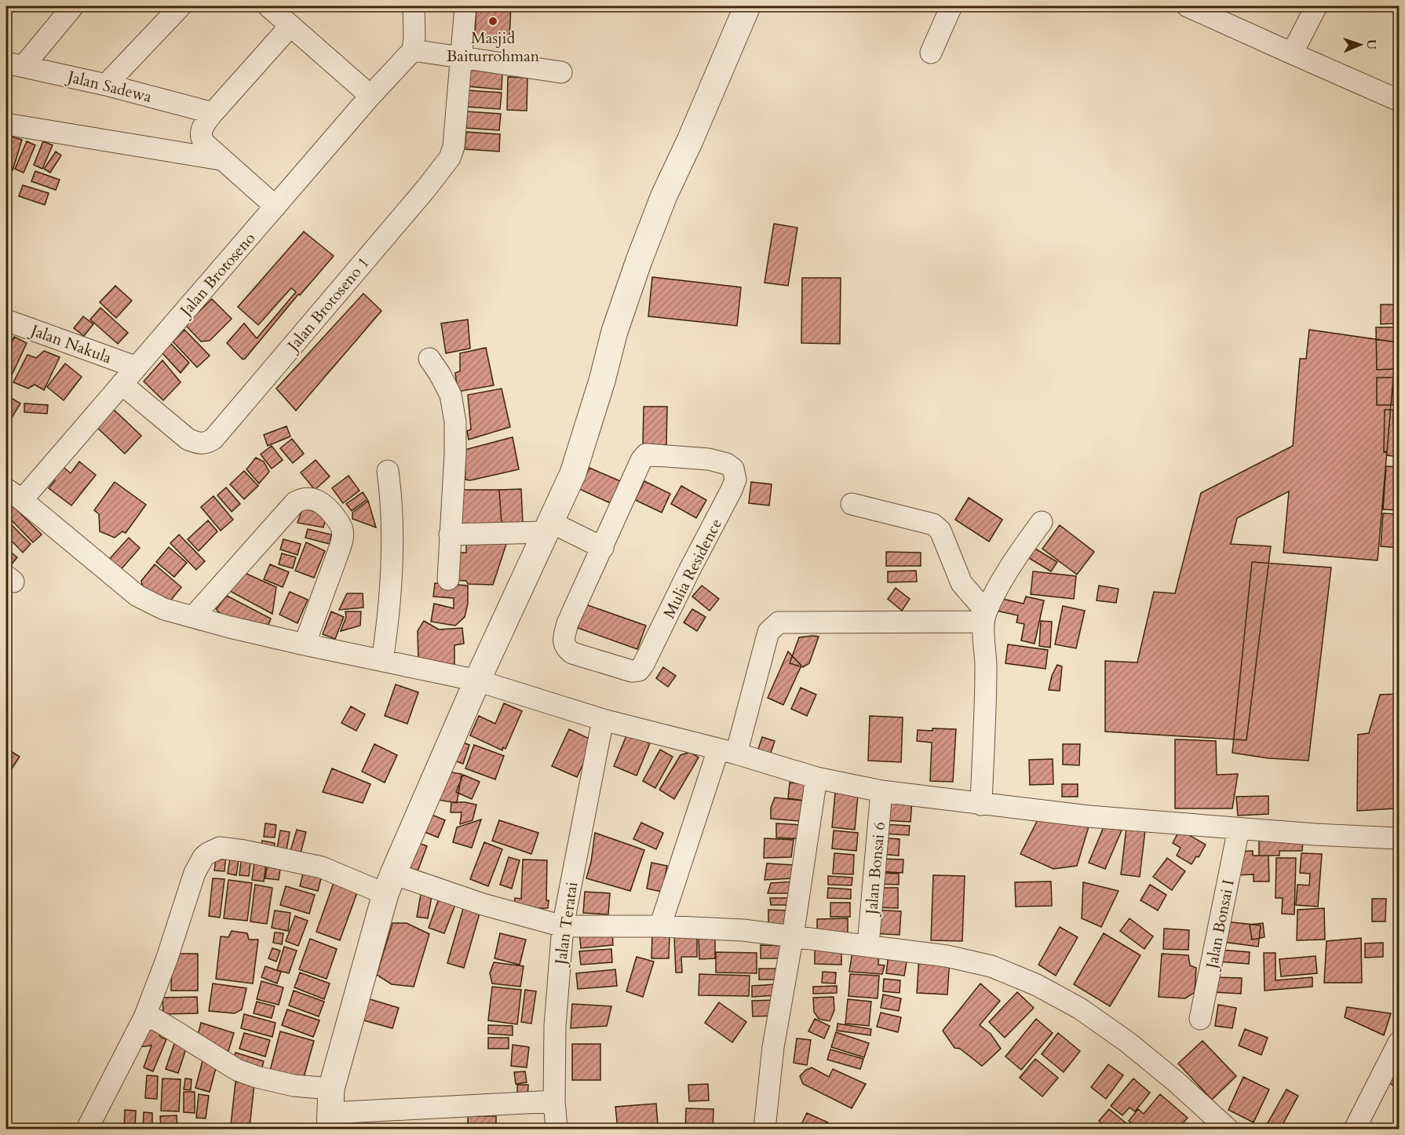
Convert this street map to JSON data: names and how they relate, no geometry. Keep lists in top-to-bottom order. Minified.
{"streets":{"street":["Jalan Sadewa","Jalan Brotoseno","Jalan Brotoseno 1","Jalan Nakula","Mulia Residence","Jalan Bonsai 6","Jalan Teratai","Jalan Bonsai I"]},"crossings":[["Jalan Brotoseno","Jalan Brotoseno 1"],["Jalan Brotoseno","Jalan Nakula"]],"places":["Masjid Baiturrohman"],"north":"right"}
